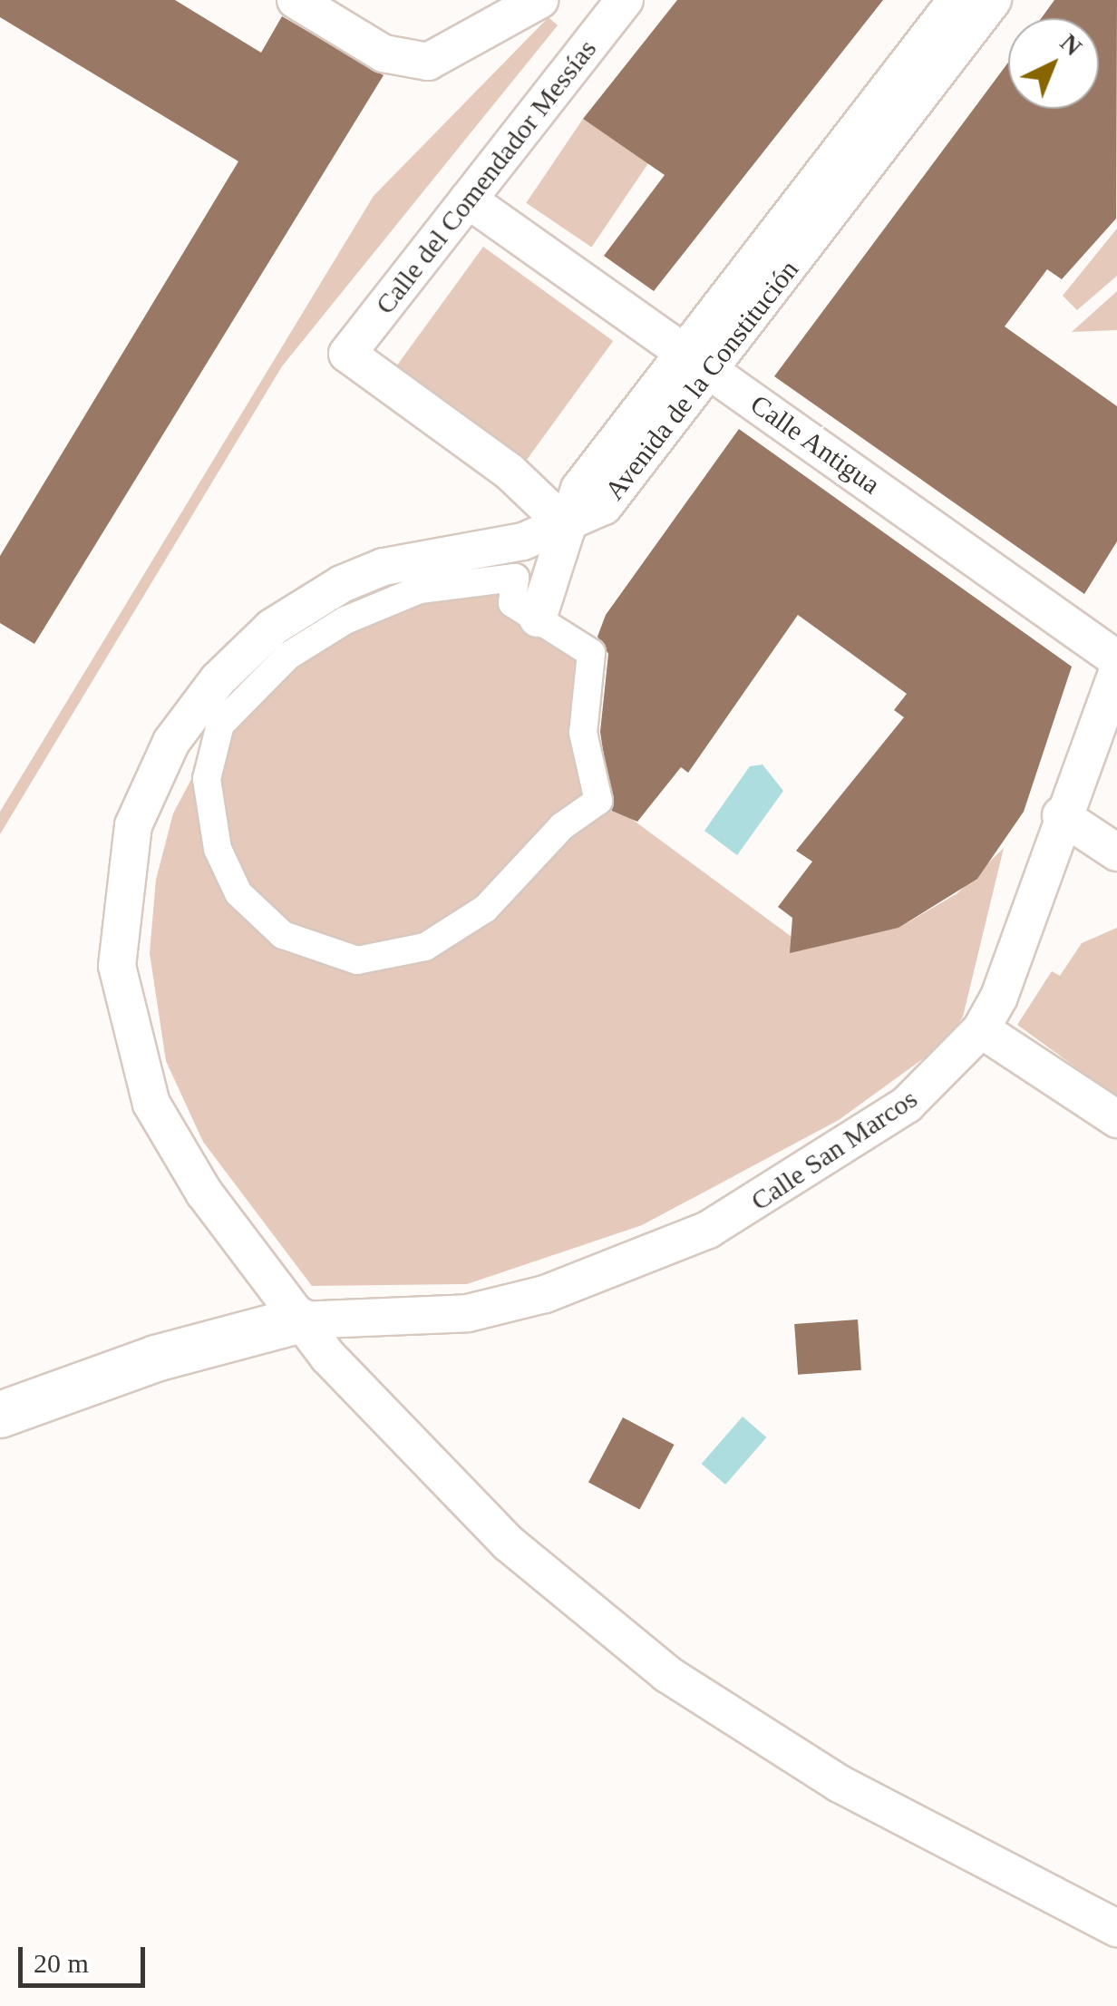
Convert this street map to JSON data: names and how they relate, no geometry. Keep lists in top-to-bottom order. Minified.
{"streets":{"street":["Calle del Comendador Messías","Avenida de la Constitución","Calle Antigua","Calle San Marcos"]},"crossings":[["Calle del Comendador Messías","Avenida de la Constitución"],["Calle del Comendador Messías","Calle Antigua"],["Avenida de la Constitución","Calle Antigua"]],"scale_bar":"20 m","north":"top right"}
